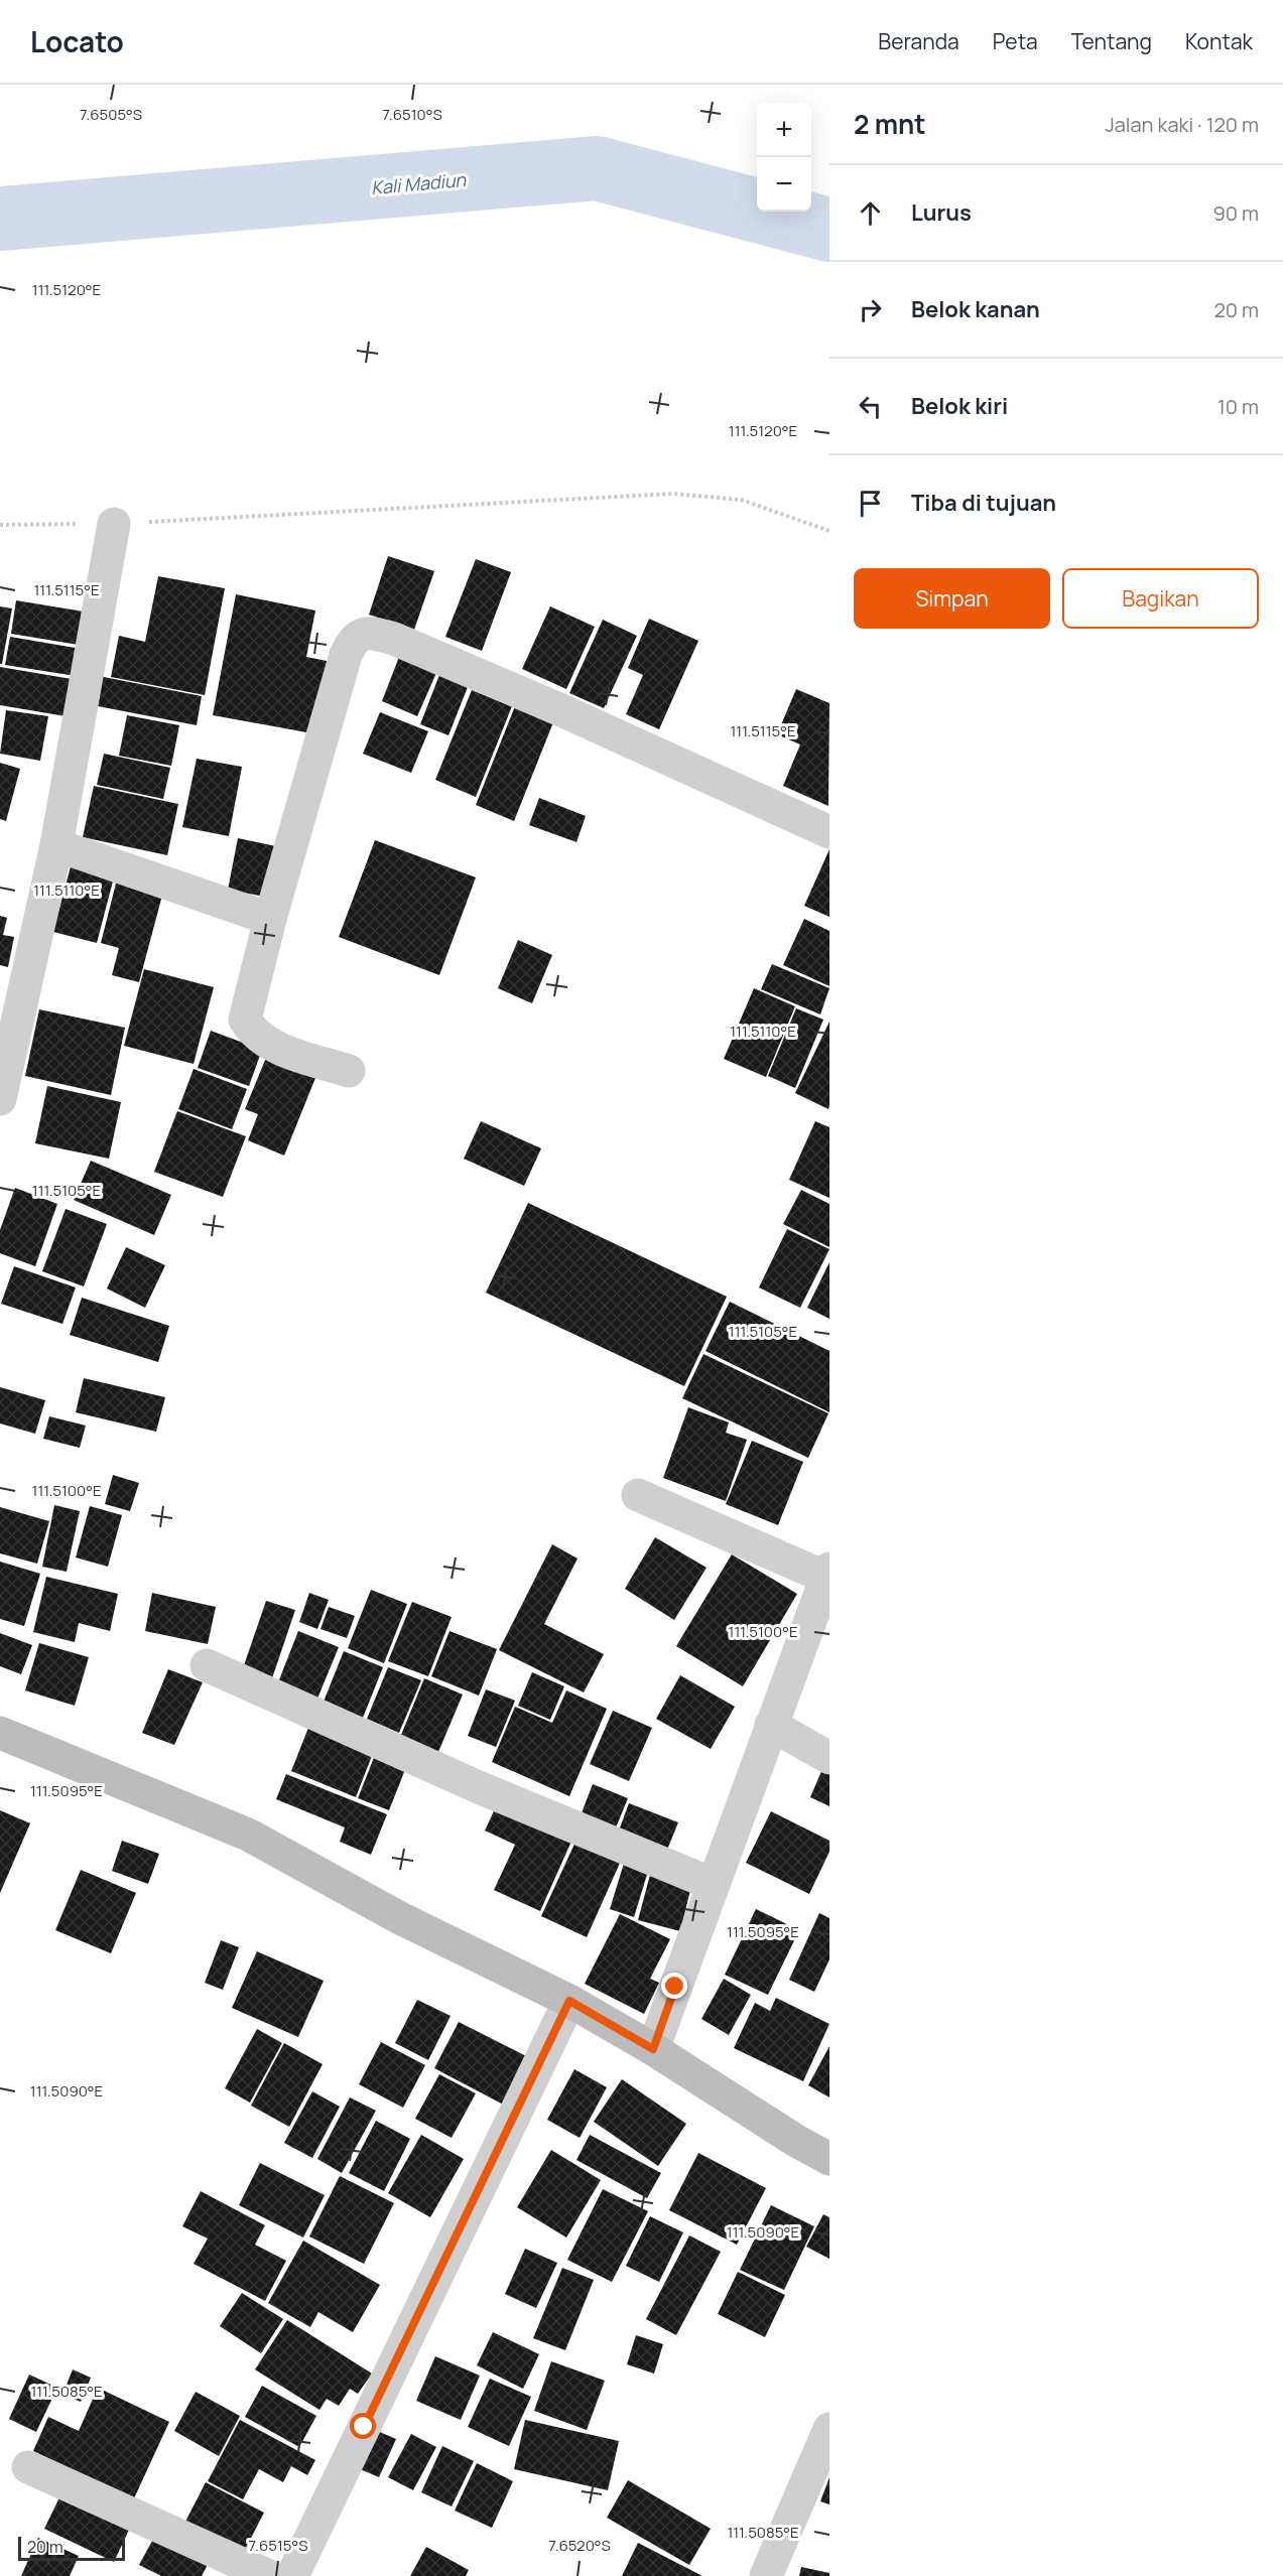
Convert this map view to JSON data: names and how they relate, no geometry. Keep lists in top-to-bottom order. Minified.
{"water":["Kali Madiun"],"scale_bar":"20 m","page":{"header":"Locato","nav":["Beranda","Peta","Tentang","Kontak"],"heading":["2 mnt","Jalan kaki · 120 m"],"map_buttons":["+","−"],"list":[["Lurus","90 m"],["Belok kanan","20 m"],["Belok kiri","10 m"],"Tiba di tujuan"],"buttons":["Simpan","Bagikan"],"scale":"20 m"},"coordinates":["7.6505°S","7.6510°S","111.5120°E","111.5115°E","111.5110°E","111.5105°E","111.5100°E","111.5095°E","111.5090°E","111.5085°E","7.6515°S","7.6520°S"]}
